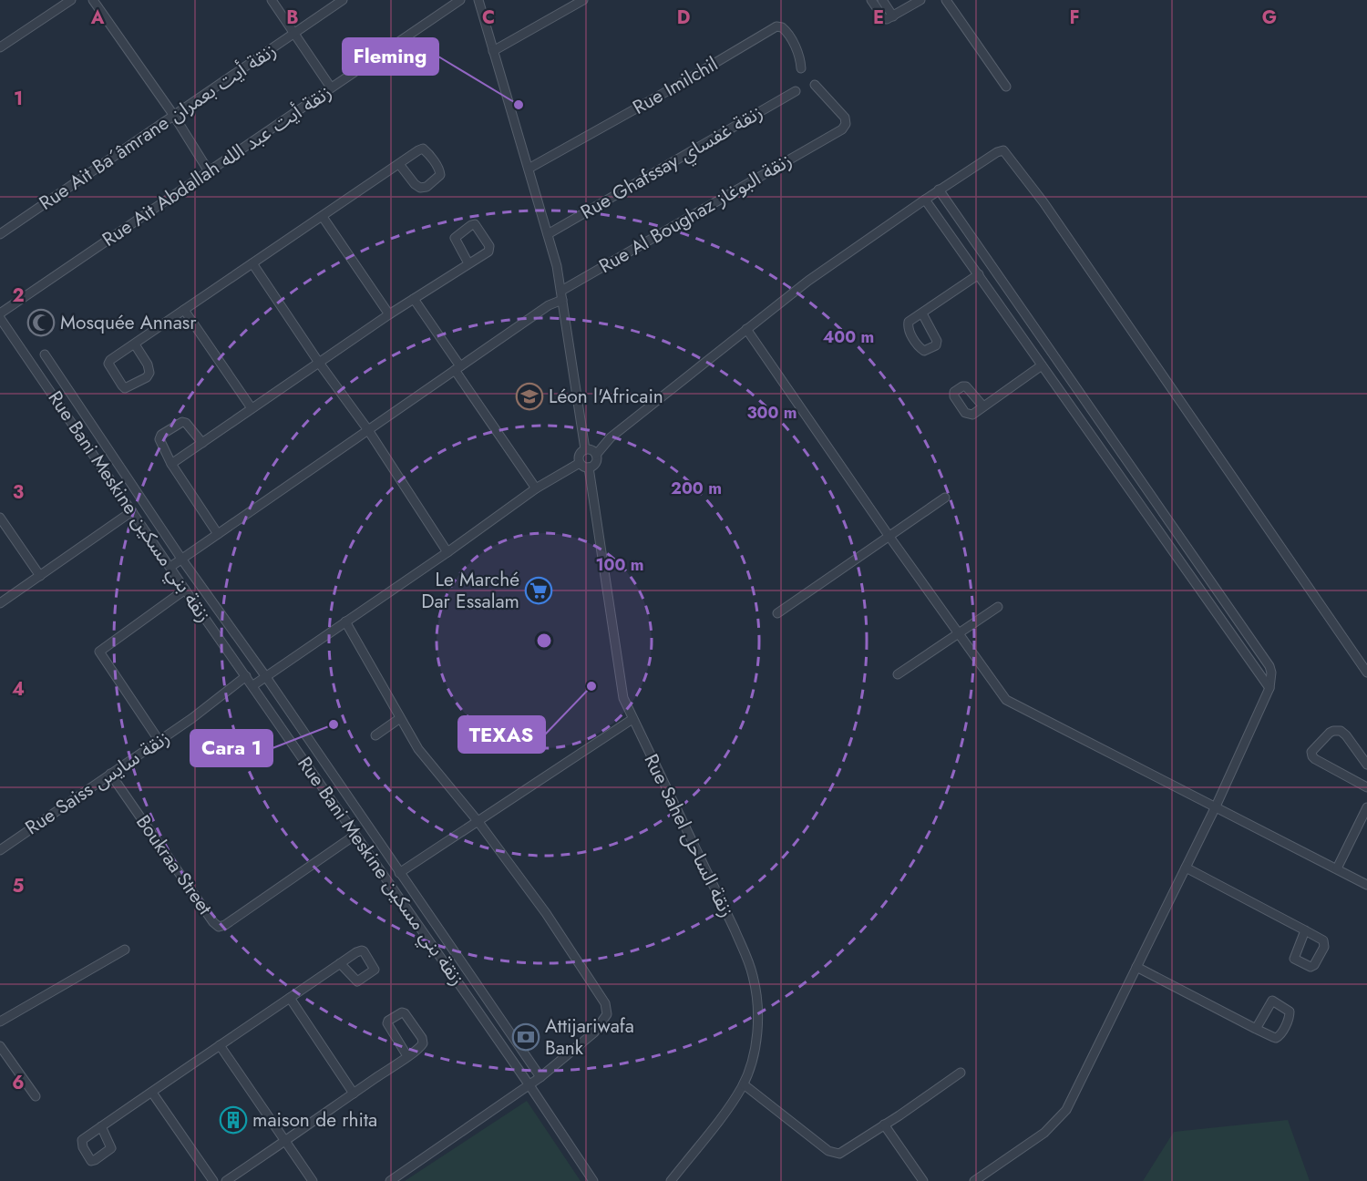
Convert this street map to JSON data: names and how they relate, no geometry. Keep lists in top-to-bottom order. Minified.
{"streets":{"street":["Rue Imilchil","Rue Ait Ba´âmrane زنقة أيت بعمران","Rue Ghafssay زنقة غفساي","Rue Ait Abdallah زنقة أيت عبد الله","Rue Al Boughaz زنقة البوغاز","Rue Bani Meskine زنقة بني مسكين","Rue Saiss زنقة سايس","Rue Sahel زنقة الساحل","Boukraa Street"]},"crossings":[["Rue Bani Meskine زنقة بني مسكين","Rue Saiss زنقة سايس"],["Rue Bani Meskine زنقة بني مسكين","Boukraa Street"],["Rue Saiss زنقة سايس","Boukraa Street"]],"places":{"other":["Fleming","TEXAS","Cara 1"],"mosque":["Mosquée Annasr"],"school or university":["Léon l'Africain"],"supermarket":["Le Marché Dar Essalam"],"bank":["Attijariwafa Bank"],"building":["maison de rhita"]},"grid":{"columns":["A","B","C","D","E","F","G"],"rows":["1","2","3","4","5","6"]},"rings":["400 m","300 m","200 m","100 m"]}
